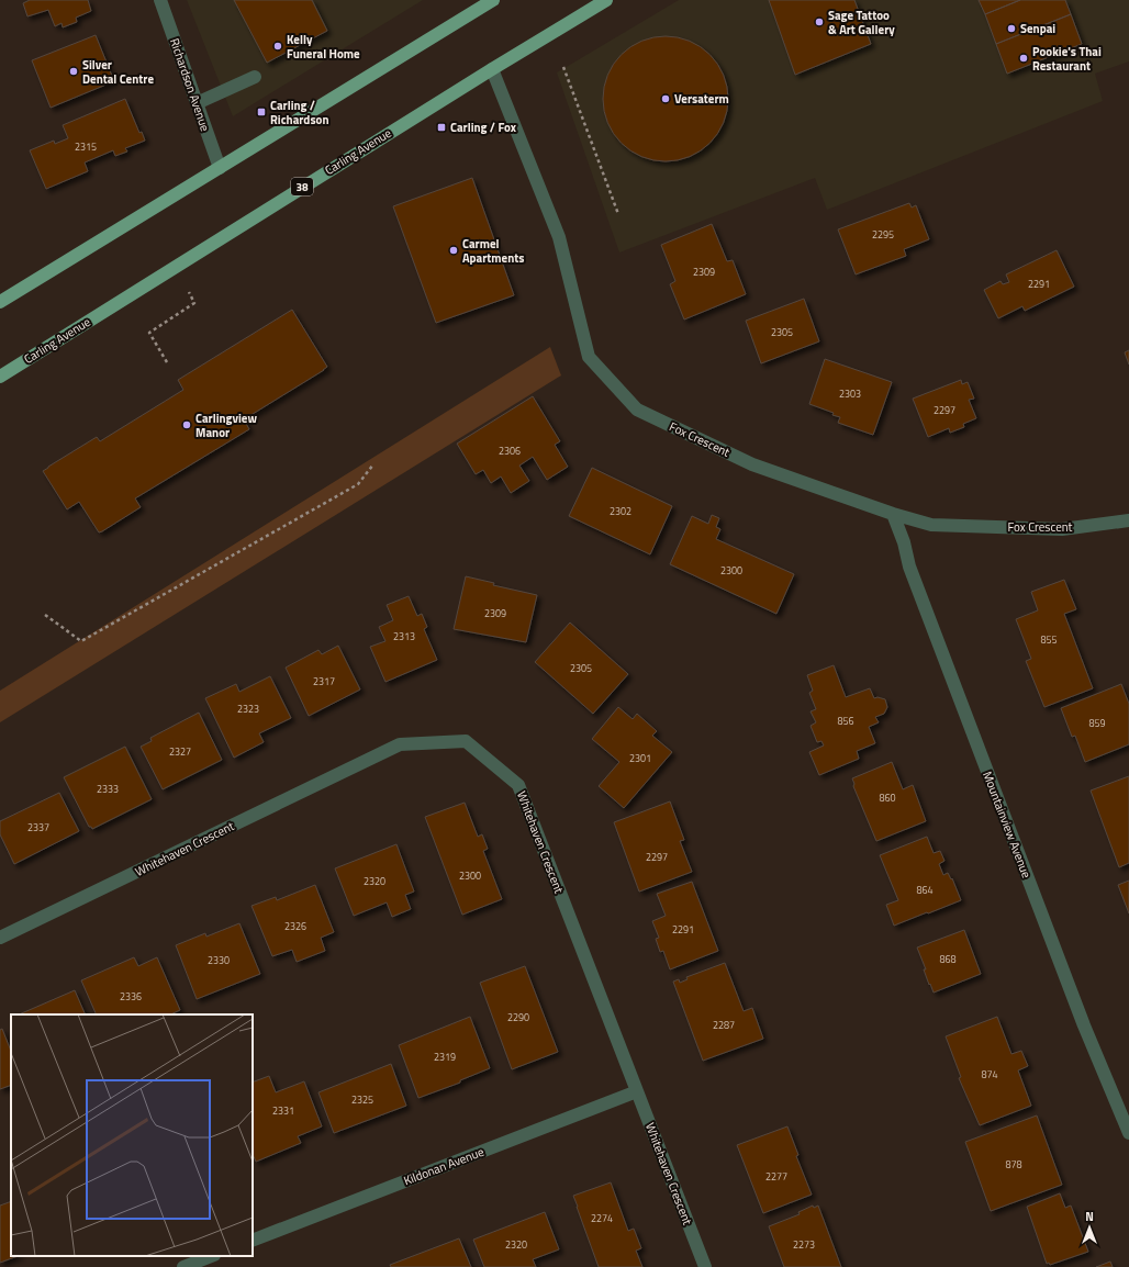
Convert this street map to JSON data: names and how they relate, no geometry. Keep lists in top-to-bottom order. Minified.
{"streets":{"main road":["Carling Avenue","38"],"street":["Richardson Avenue","Fox Crescent","Mountainview Avenue","Whitehaven Crescent","Kildonan Avenue"]},"crossings":[["Carling Avenue","Fox Crescent"],["Fox Crescent","Mountainview Avenue"],["Whitehaven Crescent","Kildonan Avenue"]],"places":{"other":["Sage Tattoo & Art Gallery","Senpai","Kelly Funeral Home","Pookie's Thai Restaurant","Silver Dental Centre","Versaterm","Carmel Apartments","Carlingview Manor"],"transit":["Carling / Richardson","Carling / Fox"]},"house_numbers":["2315","2295","2309","2291","2305","2303","2297","2306","2302","2300","2309","2313","855","2305","2317","2323","856","859","2327","2301","2333","860","2337","2297","2300","2320","864","2326","2291","868","2330","2336","2290","2287","2319","874","2325","2331","878","2277","2274","2320","2273"],"north":"top"}
